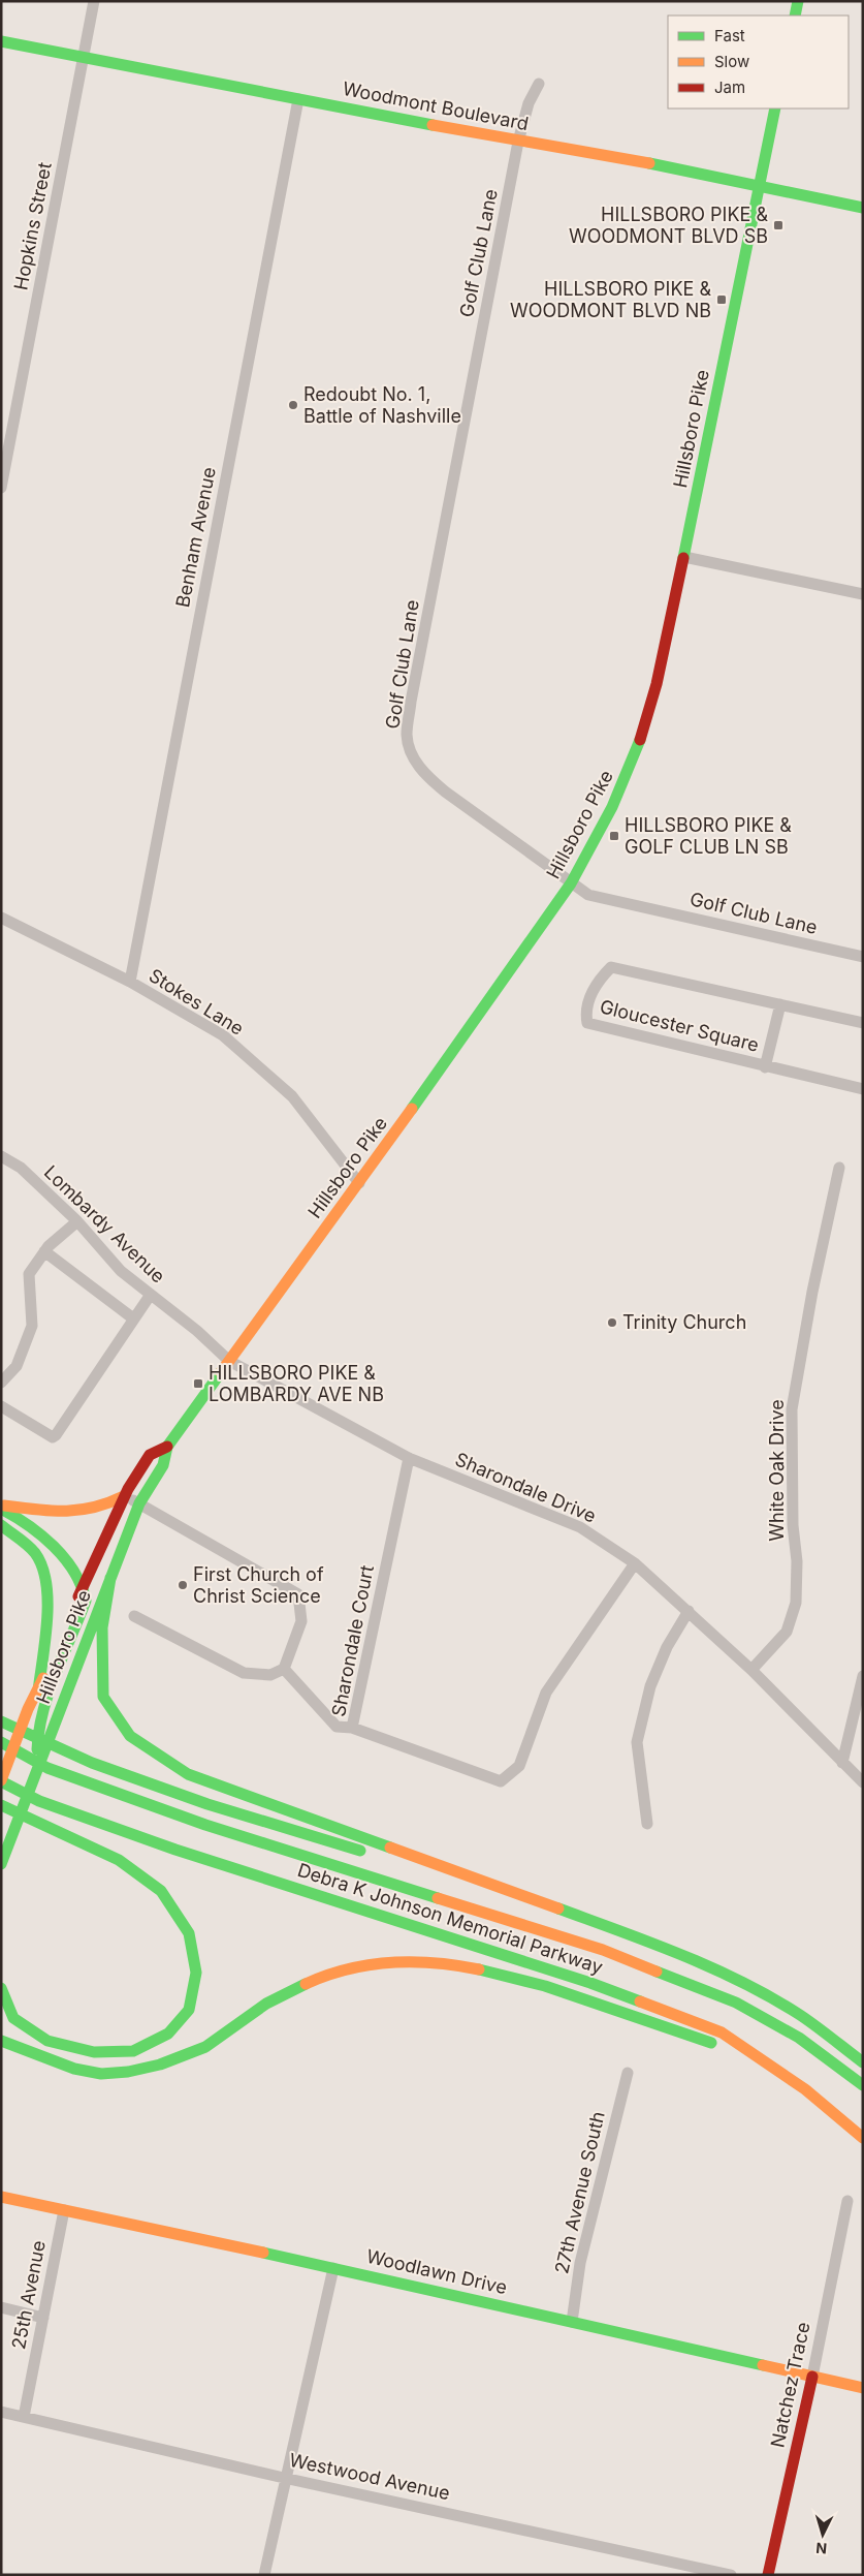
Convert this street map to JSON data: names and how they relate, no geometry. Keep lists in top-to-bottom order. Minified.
{"streets":{"main road":["Woodmont Boulevard","Hillsboro Pike","Debra K Johnson Memorial Parkway","Woodlawn Drive","Natchez Trace"],"street":["Hopkins Street","Golf Club Lane","Benham Avenue","Stokes Lane","Gloucester Square","Lombardy Avenue","White Oak Drive","Sharondale Drive","Sharondale Court","27th Avenue South","25th Avenue","Westwood Avenue"]},"crossings":[["Woodmont Boulevard","Hopkins Street"],["Woodmont Boulevard","Golf Club Lane"],["Woodmont Boulevard","Hillsboro Pike"],["Woodmont Boulevard","Benham Avenue"],["Golf Club Lane","Hillsboro Pike"],["Hillsboro Pike","Stokes Lane"],["Hillsboro Pike","Lombardy Avenue"],["Hillsboro Pike","Sharondale Drive"],["Hillsboro Pike","Debra K Johnson Memorial Parkway"],["Benham Avenue","Stokes Lane"],["Lombardy Avenue","Sharondale Drive"],["White Oak Drive","Sharondale Drive"],["Sharondale Drive","Sharondale Court"],["27th Avenue South","Woodlawn Drive"],["Woodlawn Drive","25th Avenue"],["Woodlawn Drive","Natchez Trace"],["25th Avenue","Westwood Avenue"]],"places":{"transit":["HILLSBORO PIKE & WOODMONT BLVD SB","HILLSBORO PIKE & WOODMONT BLVD NB","HILLSBORO PIKE & GOLF CLUB LN SB","HILLSBORO PIKE & LOMBARDY AVE NB"],"other":["Redoubt No. 1, Battle of Nashville","Trinity Church","First Church of Christ Science"]},"legend":["Fast","Slow","Jam"],"north":"bottom"}
